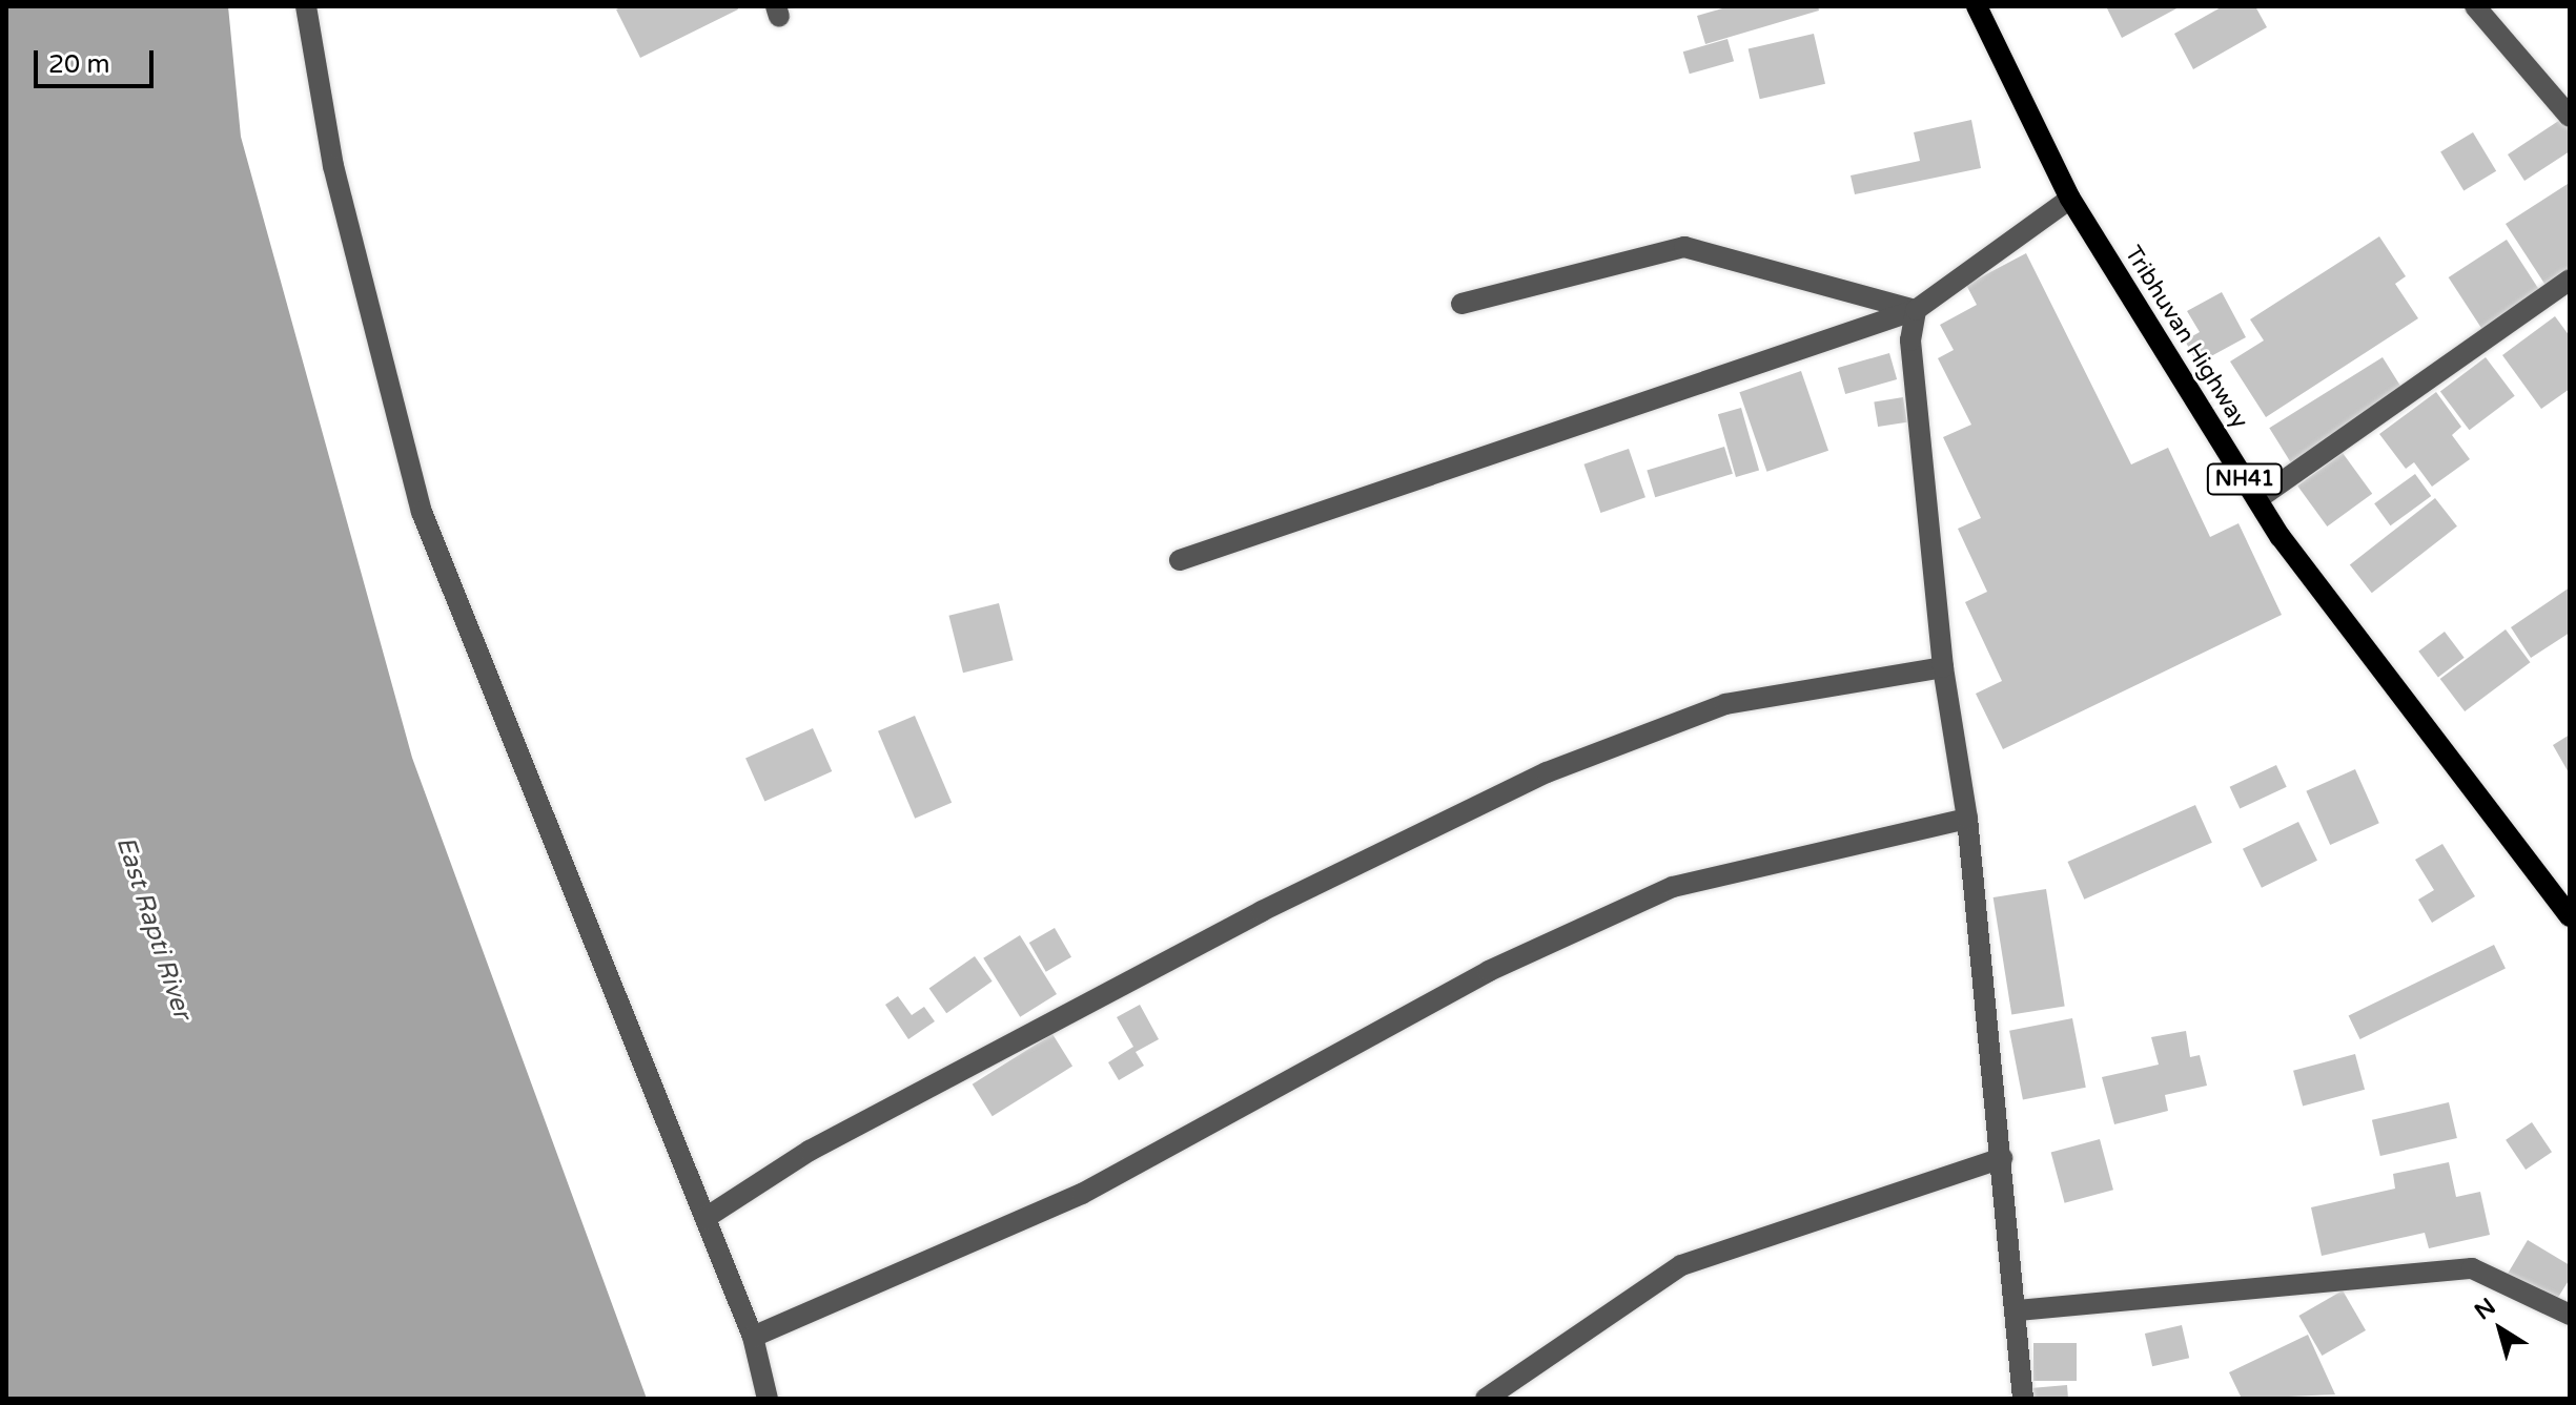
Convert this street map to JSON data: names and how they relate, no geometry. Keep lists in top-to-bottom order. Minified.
{"streets":{"main road":["Tribhuvan Highway","NH41"]},"water":["East Rapti River"],"scale_bar":"20 m","north":"top left"}
